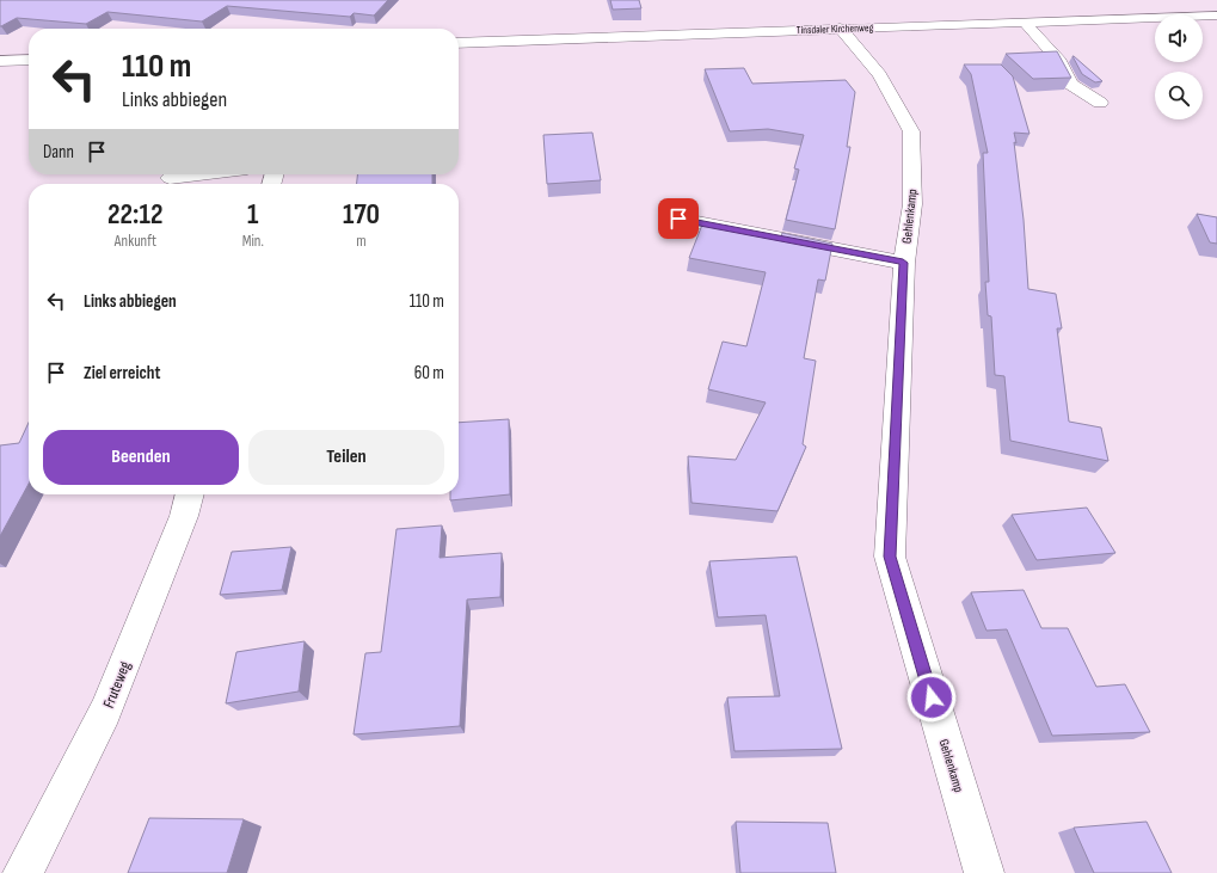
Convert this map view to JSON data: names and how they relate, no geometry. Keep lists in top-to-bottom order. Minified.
{"streets":{"street":["Tinsdaler Kirchenweg","Gehlenkamp","Fruteweg"]},"crossings":[["Tinsdaler Kirchenweg","Gehlenkamp"]],"page":{"turn":["110 m","Links abbiegen"],"then":"Dann","eta":["22:12","Ankunft","1","Min.","170","m"],"list":[{"name":"Links abbiegen","value":"110 m"},{"name":"Ziel erreicht","value":"60 m"}],"buttons":["Beenden","Teilen"]}}
